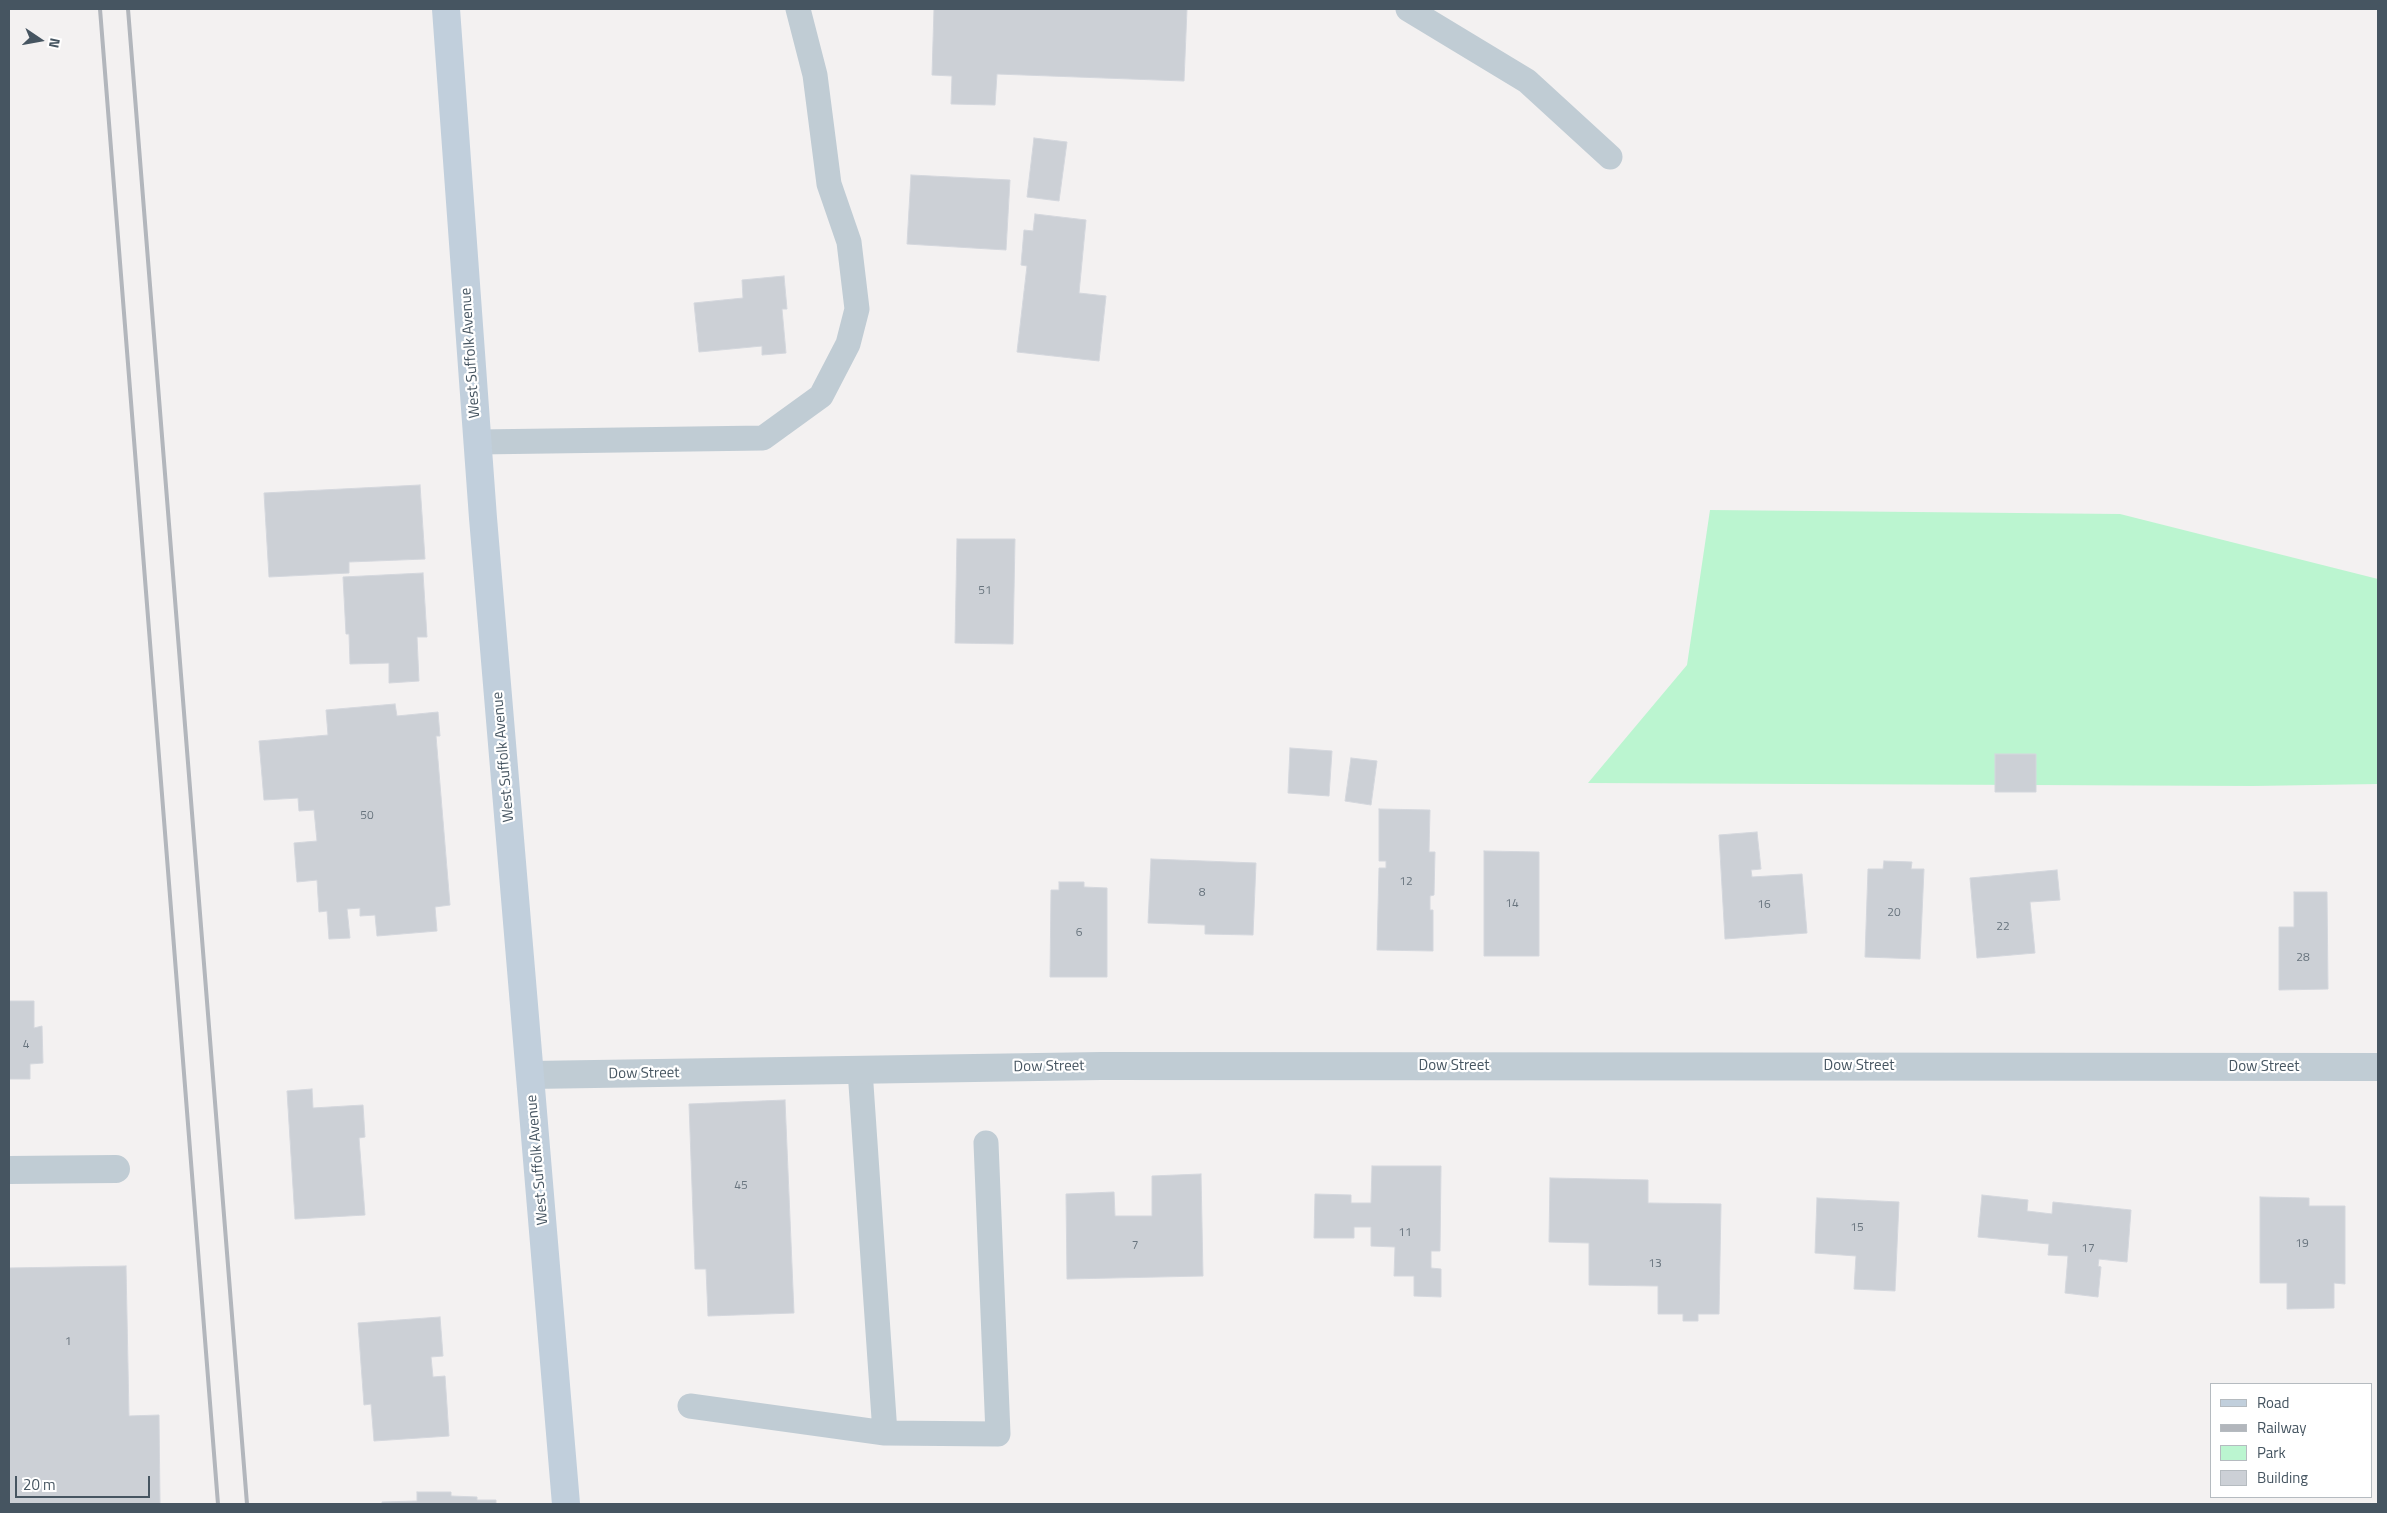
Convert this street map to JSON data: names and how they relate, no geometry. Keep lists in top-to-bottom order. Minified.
{"streets":{"main road":["West Suffolk Avenue"],"street":["Dow Street"]},"crossings":[["West Suffolk Avenue","Dow Street"]],"house_numbers":["51","50","12","8","14","16","20","22","6","28","4","45","15","11","19","7","17","13","1"],"legend":["Road","Railway","Park","Building"],"scale_bar":"20 m","north":"right"}
